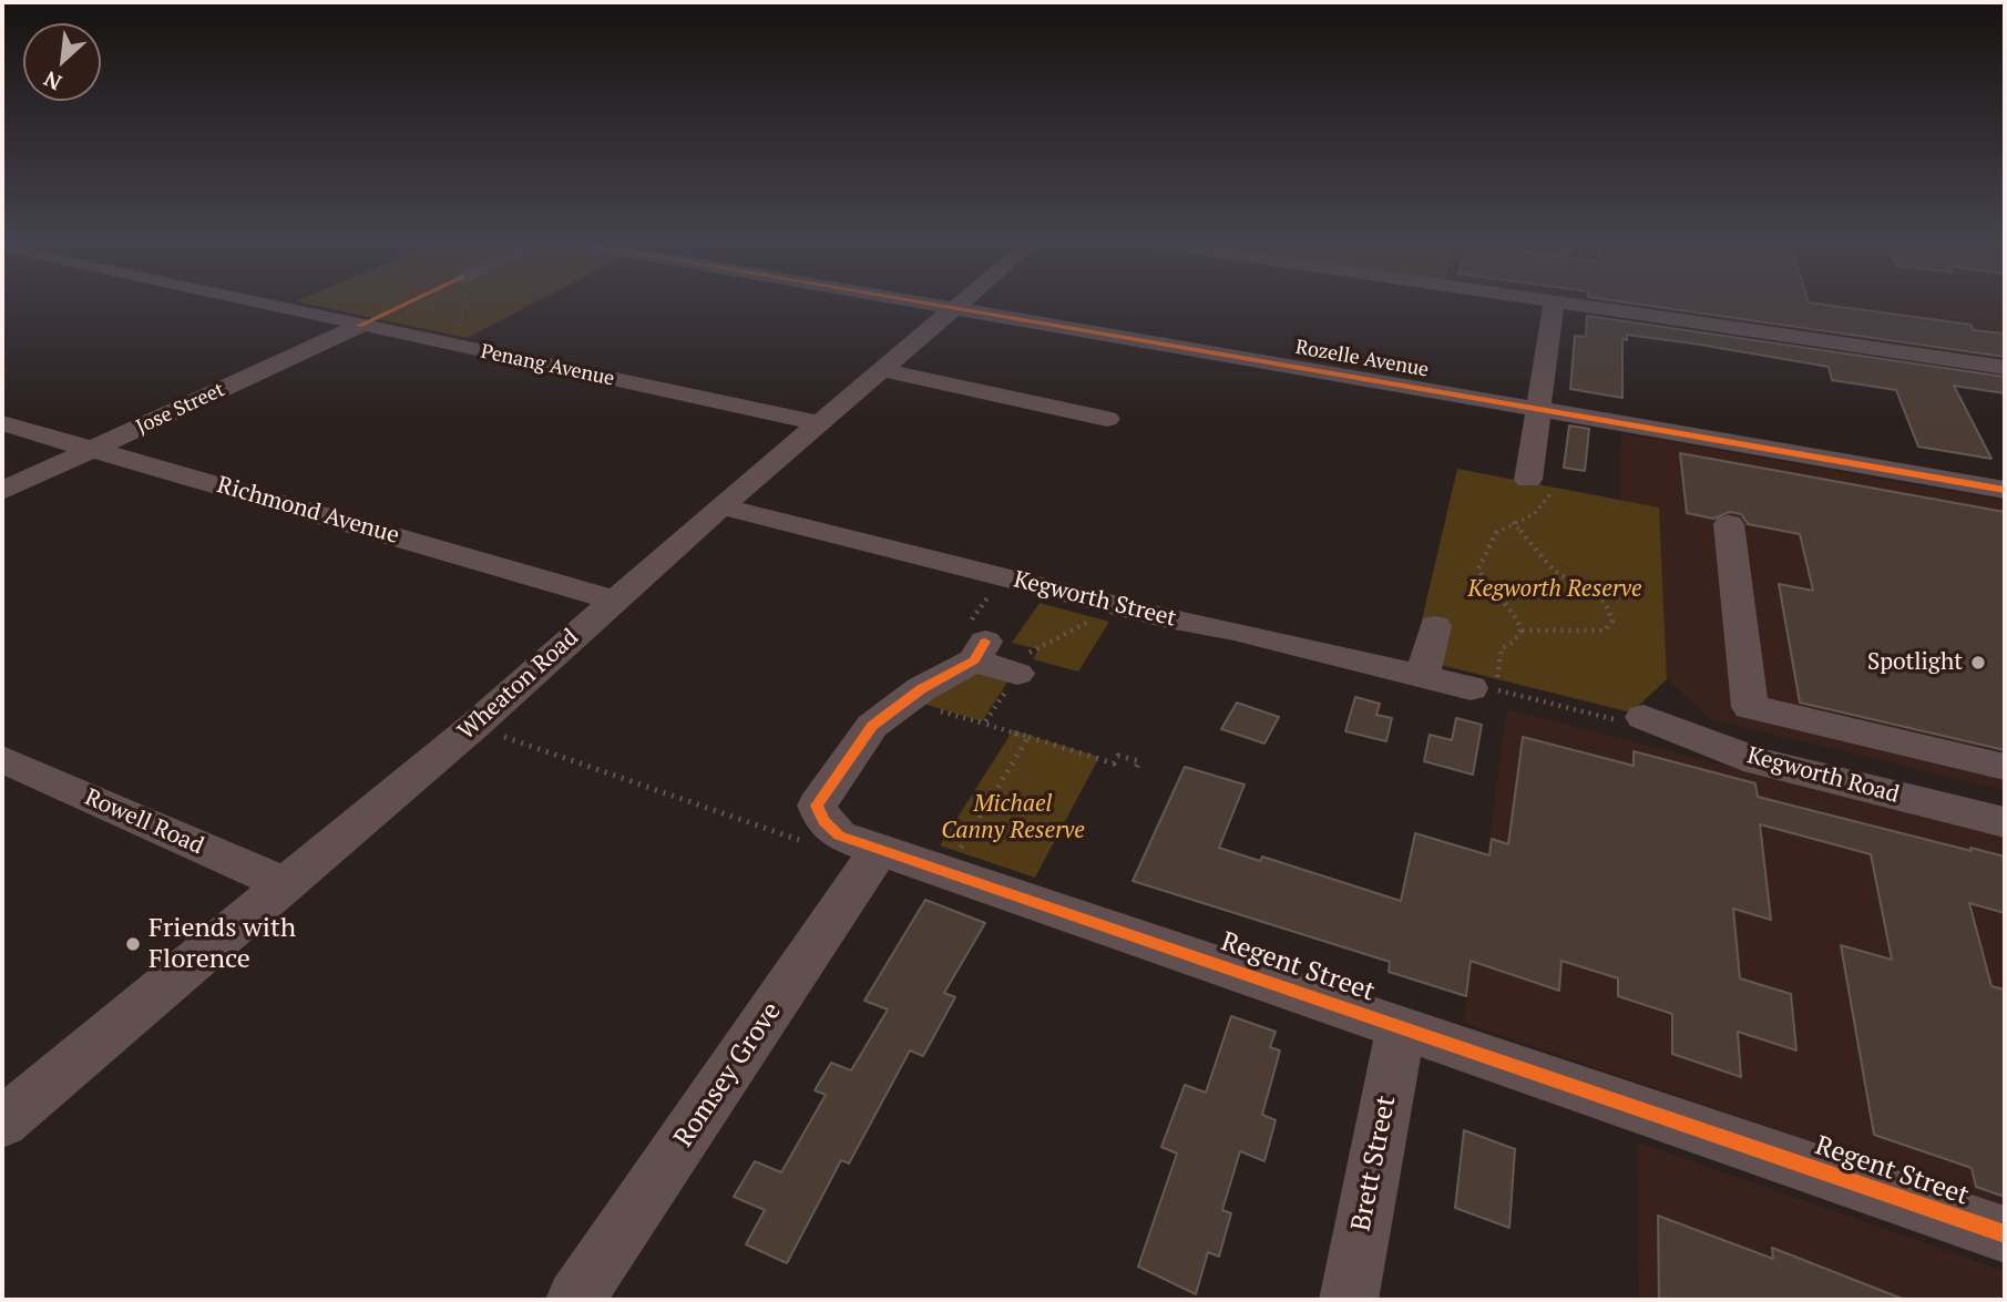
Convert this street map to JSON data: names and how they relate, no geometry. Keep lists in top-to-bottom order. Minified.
{"streets":{"street":["Rozelle Avenue","Penang Avenue","Jose Street","Richmond Avenue","Kegworth Street","Wheaton Road","Kegworth Road","Rowell Road","Regent Street","Romsey Grove","Brett Street"]},"crossings":[["Rozelle Avenue","Wheaton Road"],["Penang Avenue","Jose Street"],["Penang Avenue","Wheaton Road"],["Jose Street","Richmond Avenue"],["Richmond Avenue","Wheaton Road"],["Kegworth Street","Wheaton Road"],["Wheaton Road","Rowell Road"],["Regent Street","Romsey Grove"],["Regent Street","Brett Street"]],"parks":["Kegworth Reserve","Michael Canny Reserve"],"places":["Spotlight","Friends with Florence"],"north":"bottom left"}
